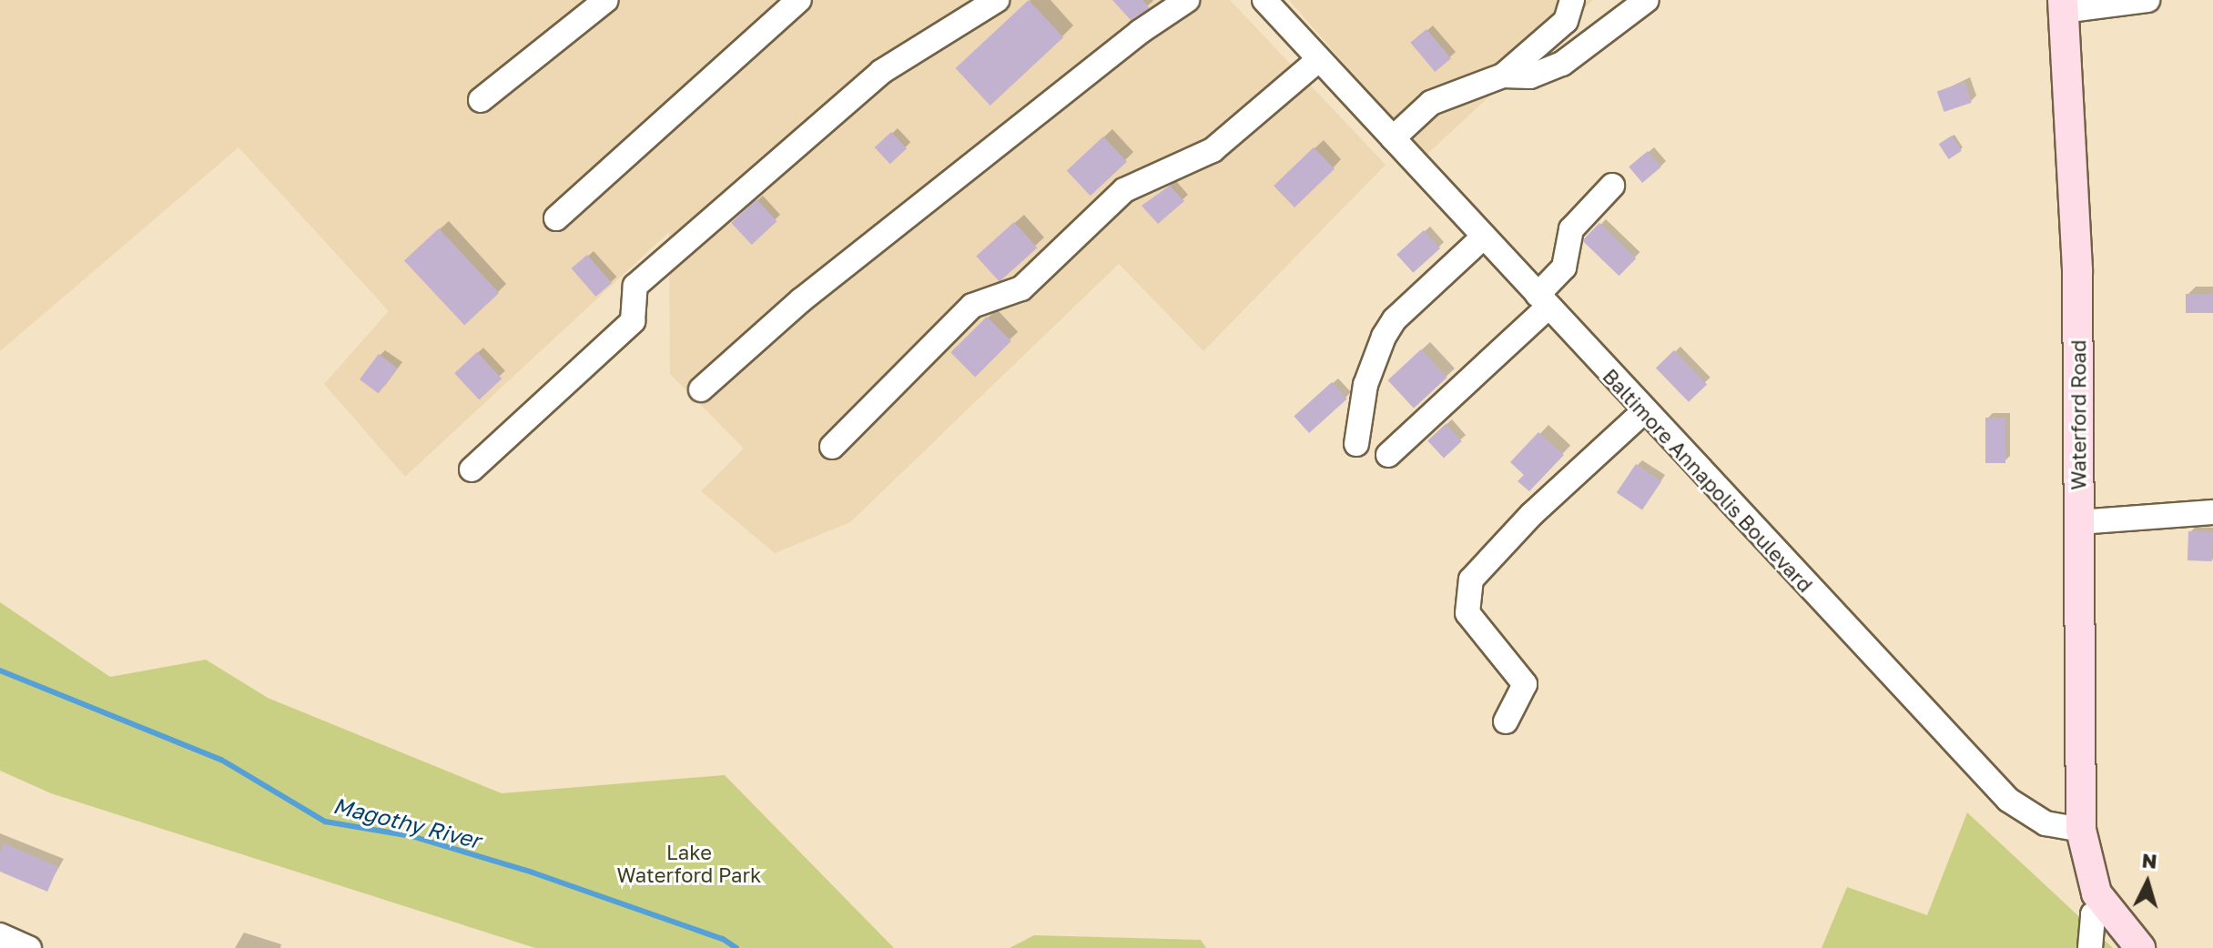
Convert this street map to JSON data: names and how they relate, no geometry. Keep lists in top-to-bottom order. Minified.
{"streets":{"main road":["Waterford Road"],"street":["Baltimore Annapolis Boulevard"]},"crossings":[["Waterford Road","Baltimore Annapolis Boulevard"]],"water":["Magothy River"],"parks":["Lake Waterford Park"],"north":"top"}
